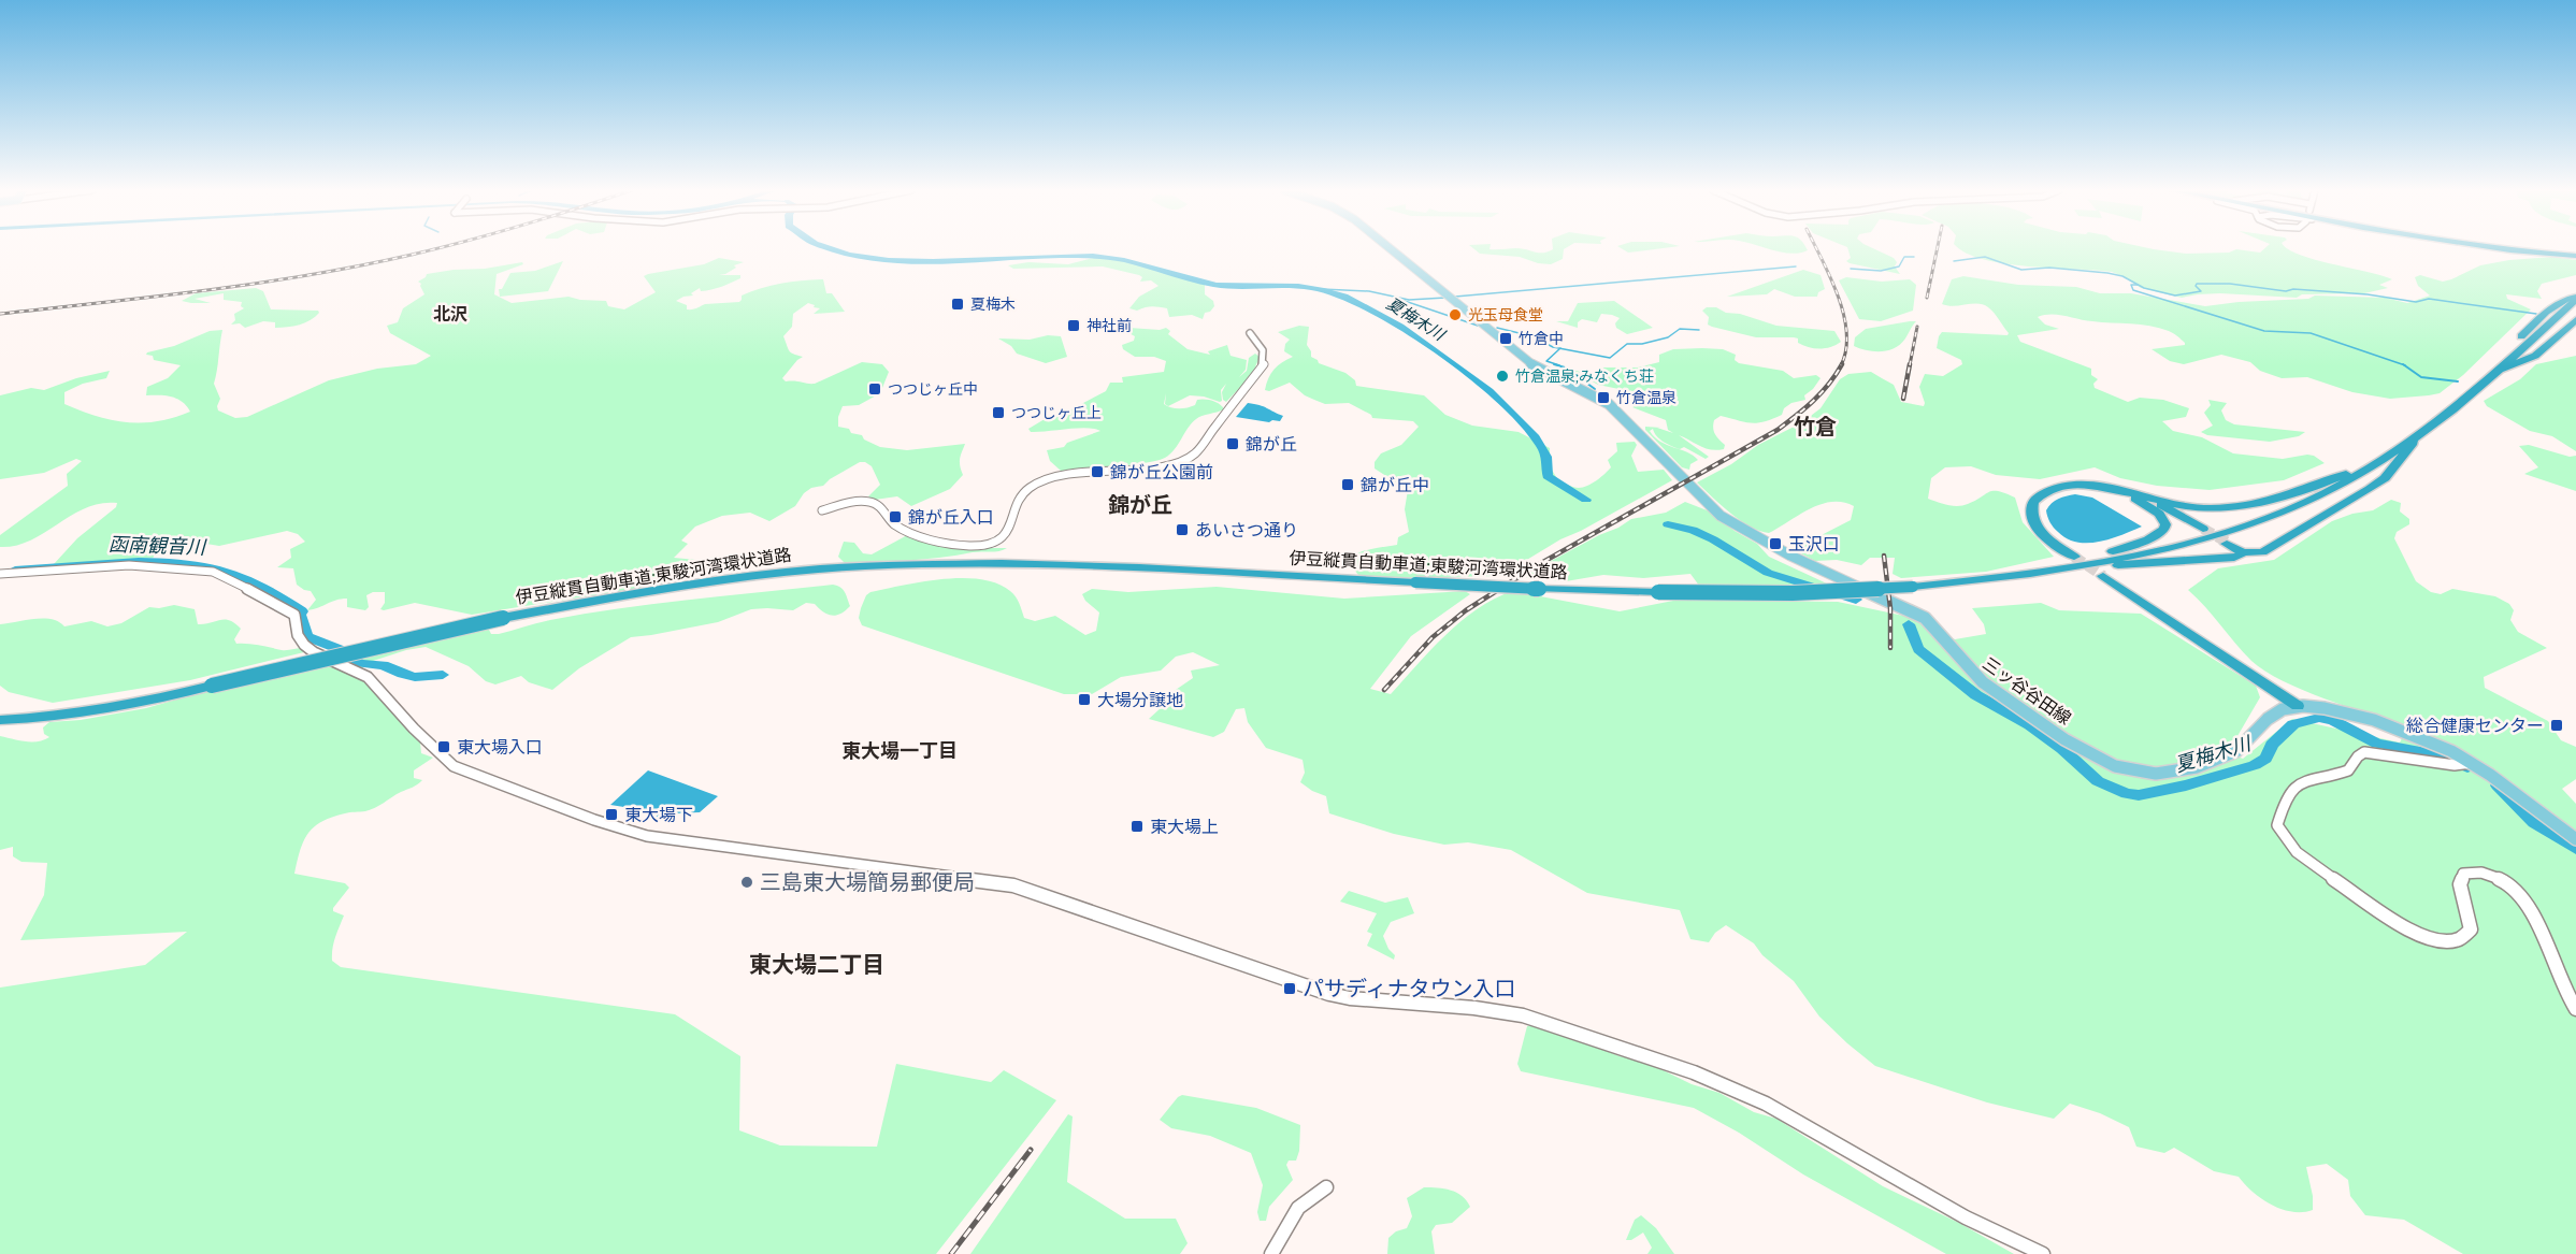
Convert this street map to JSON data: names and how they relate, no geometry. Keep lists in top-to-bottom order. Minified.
{"streets":{"highway":["伊豆縦貫自動車道;東駿河湾環状道路"],"main road":["三ッ谷谷田線"]},"districts":["北沢","竹倉","錦が丘","東大場一丁目","東大場二丁目"],"water":["夏梅木川","函南観音川"],"places":{"transit":["夏梅木","神社前","竹倉中","つつじヶ丘中","竹倉温泉","つつじヶ丘上","錦が丘","錦が丘公園前","錦が丘中","錦が丘入口","あいさつ通り","玉沢口","大場分譲地","総合健康センター","東大場入口","東大場下","東大場上","パサディナタウン入口"],"other":["光玉母食堂","竹倉温泉;みなくち荘","三島東大場簡易郵便局"]}}
